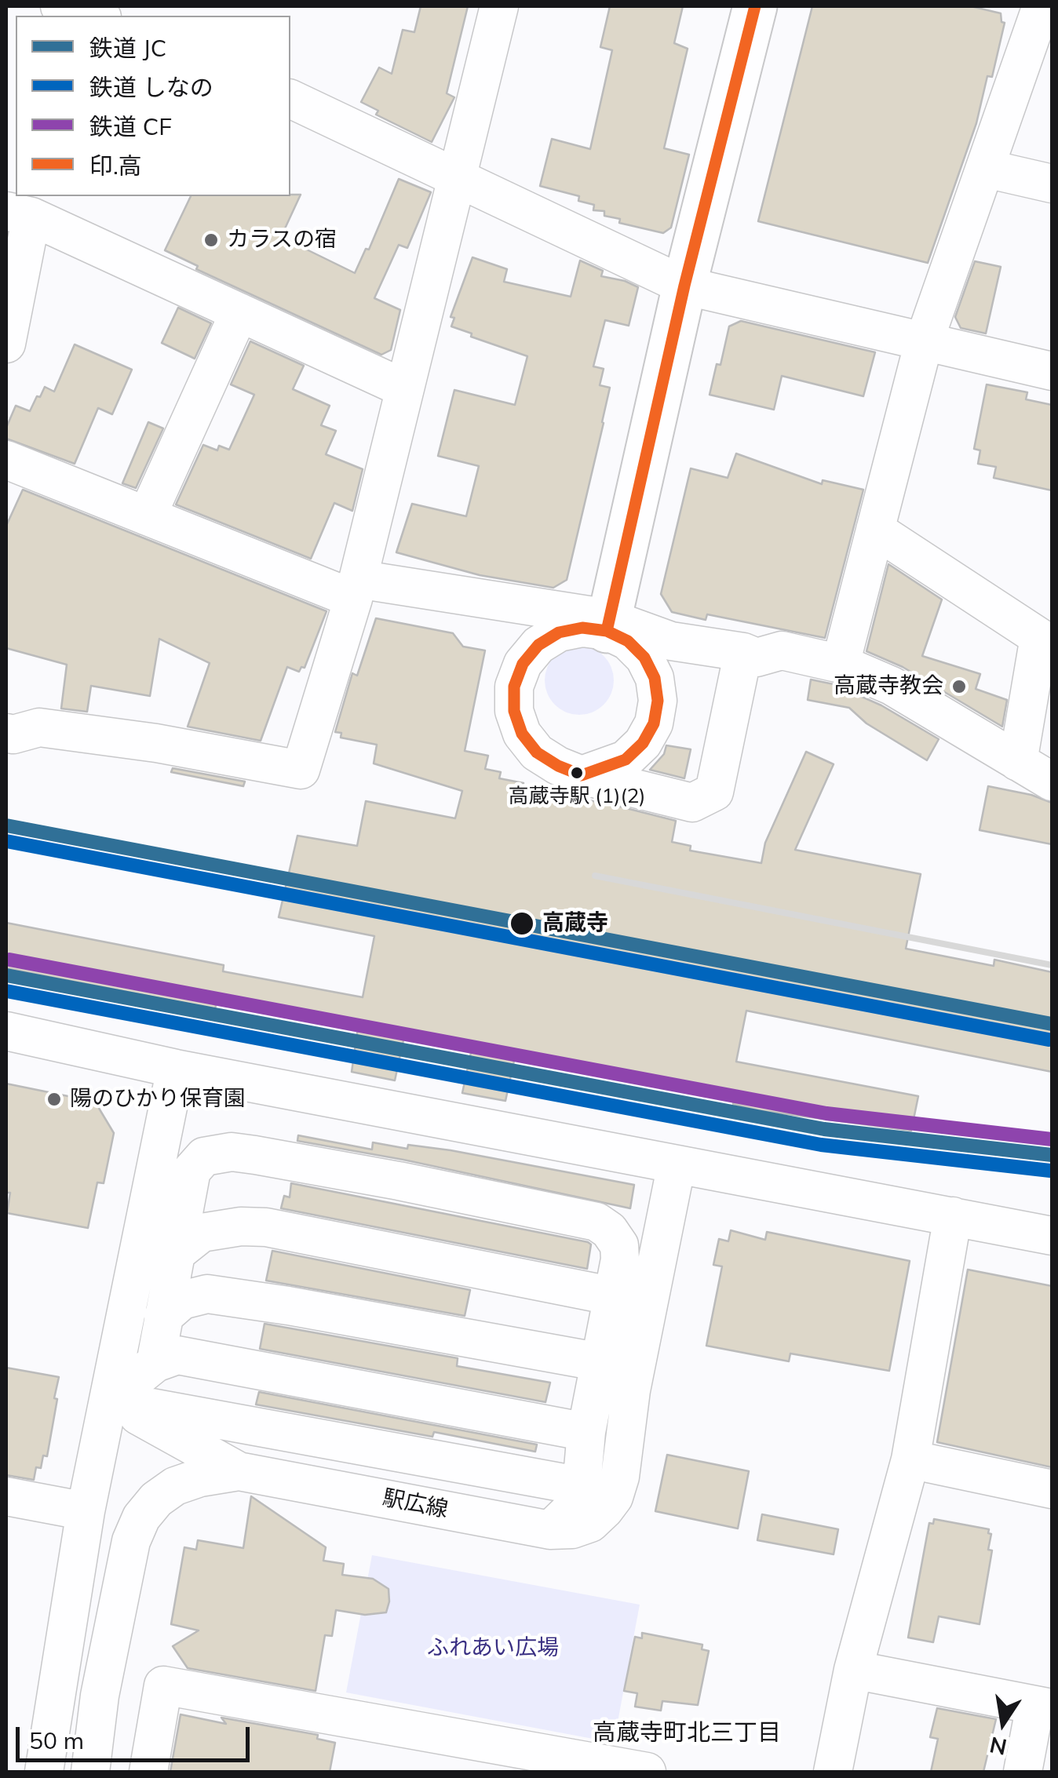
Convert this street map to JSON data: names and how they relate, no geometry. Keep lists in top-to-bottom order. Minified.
{"streets":{"street":["駅広線"]},"districts":["高蔵寺町北三丁目"],"parks":["ふれあい広場"],"places":["カラスの宿","高蔵寺教会","高蔵寺駅 (1)(2)","高蔵寺","陽のひかり保育園"],"lines":["transit line 印.高","rail line JC","rail line しなの","rail line CF"],"legend":["鉄道 JC","鉄道 しなの","鉄道 CF","印.高"],"scale_bar":"50 m","north":"bottom"}
